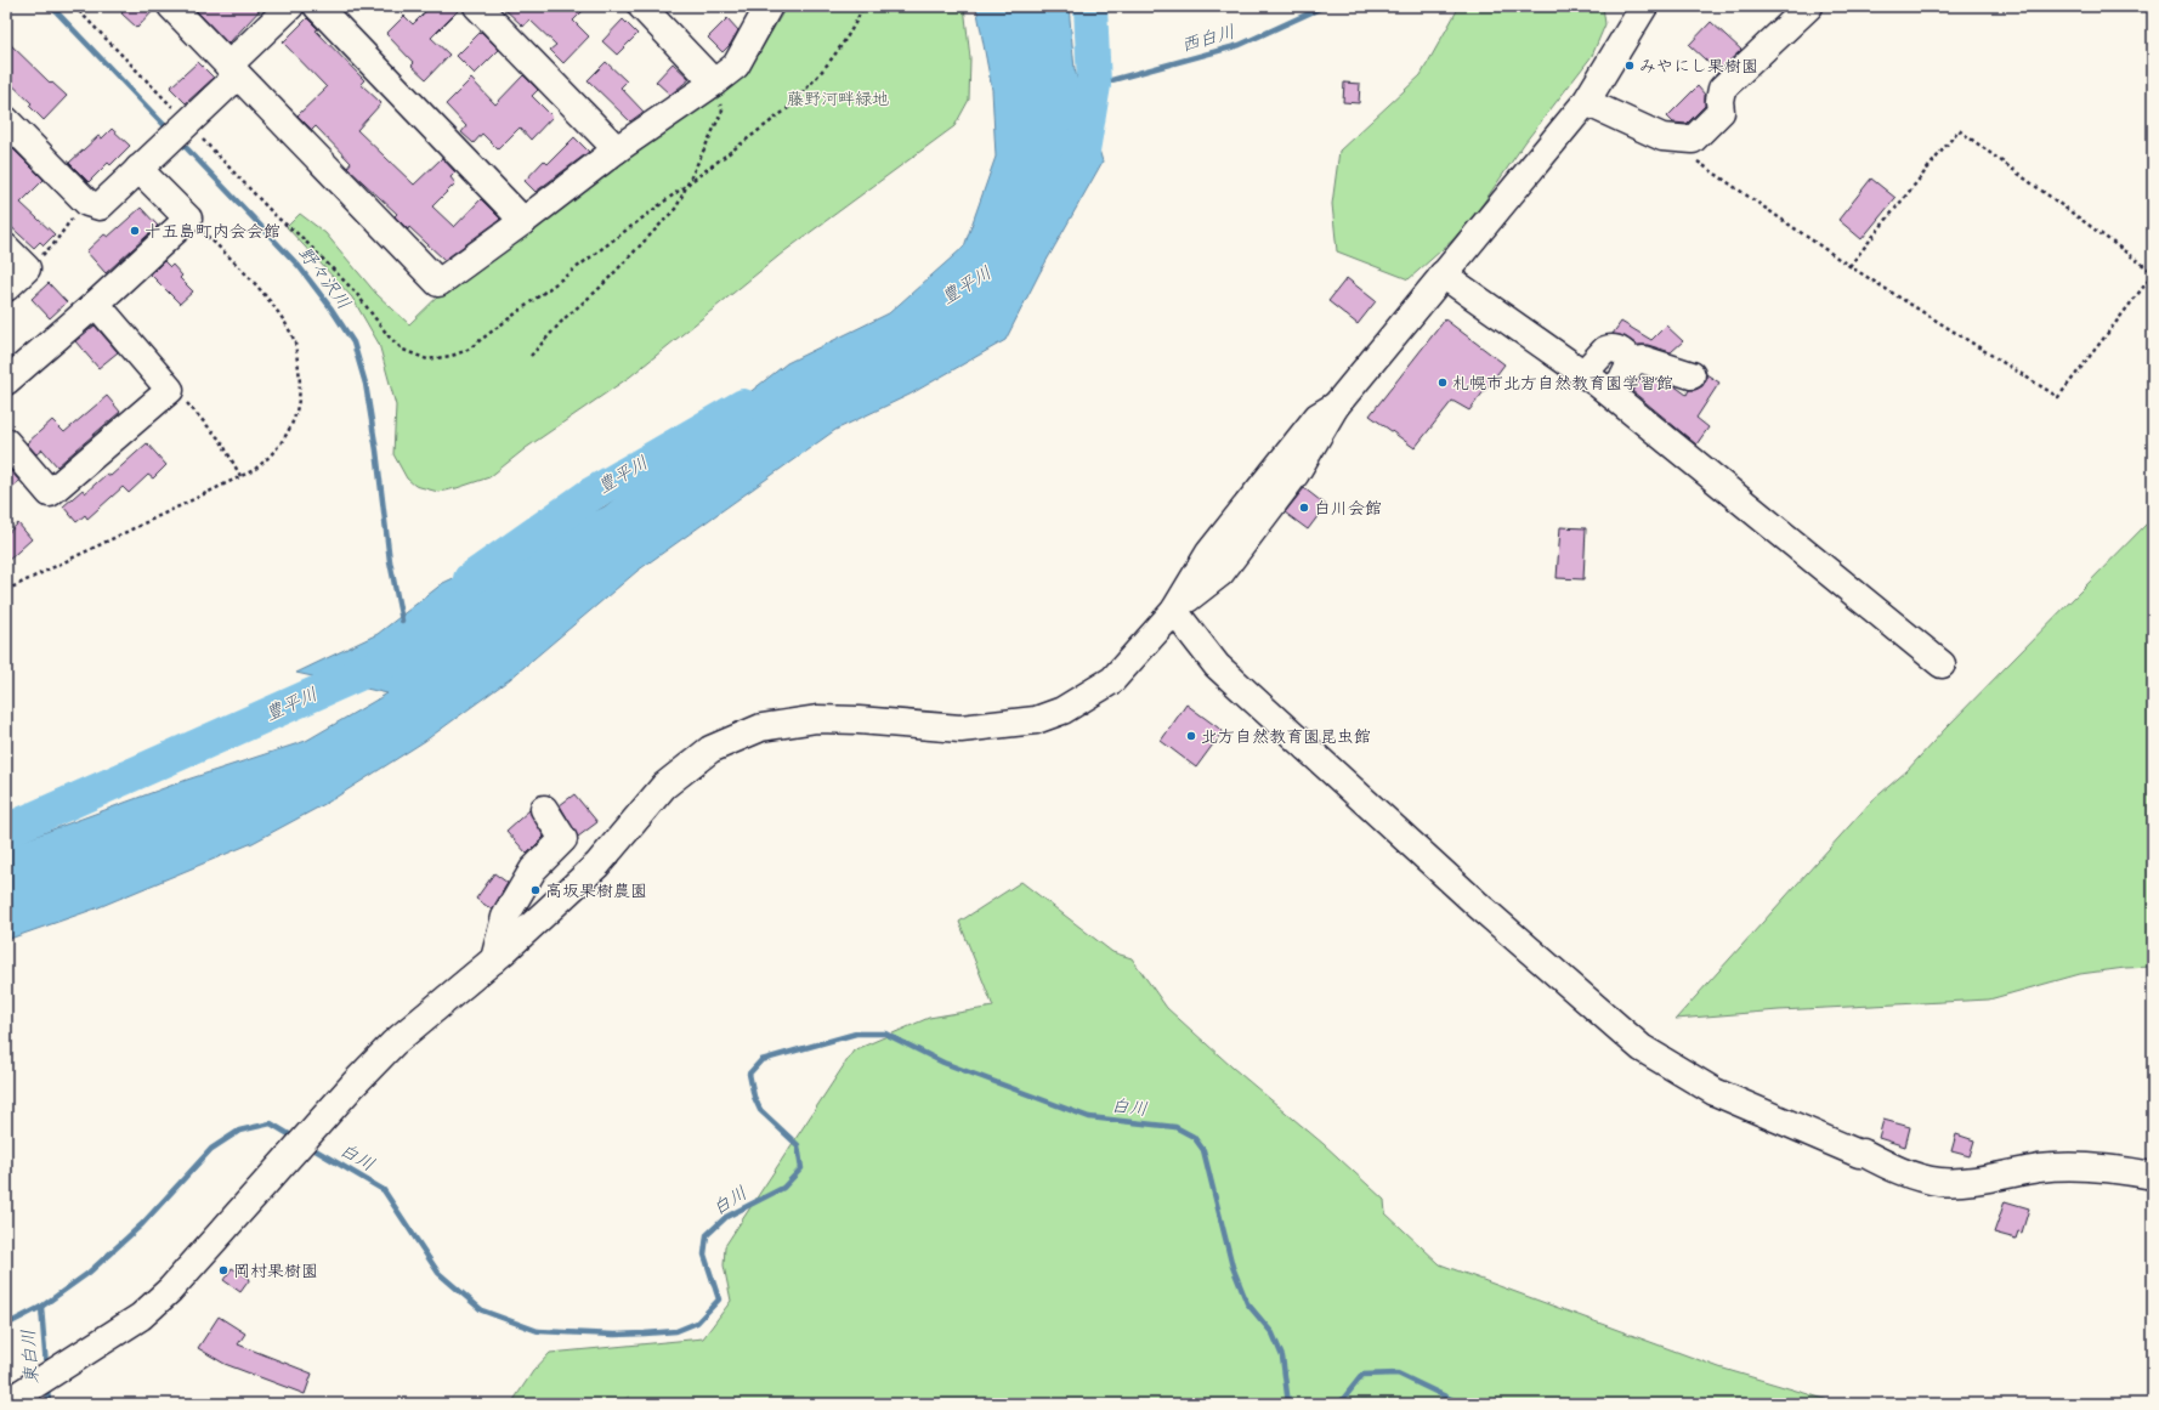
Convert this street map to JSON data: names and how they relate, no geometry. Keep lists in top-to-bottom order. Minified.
{"water":["西白川","野々沢川","豊平川","白川","東白川"],"parks":["藤野河畔緑地"],"places":["みやにし果樹園","十五島町内会会館","札幌市北方自然教育園学習館","白川会館","北方自然教育園昆虫館","高坂果樹農園","岡村果樹園"]}
